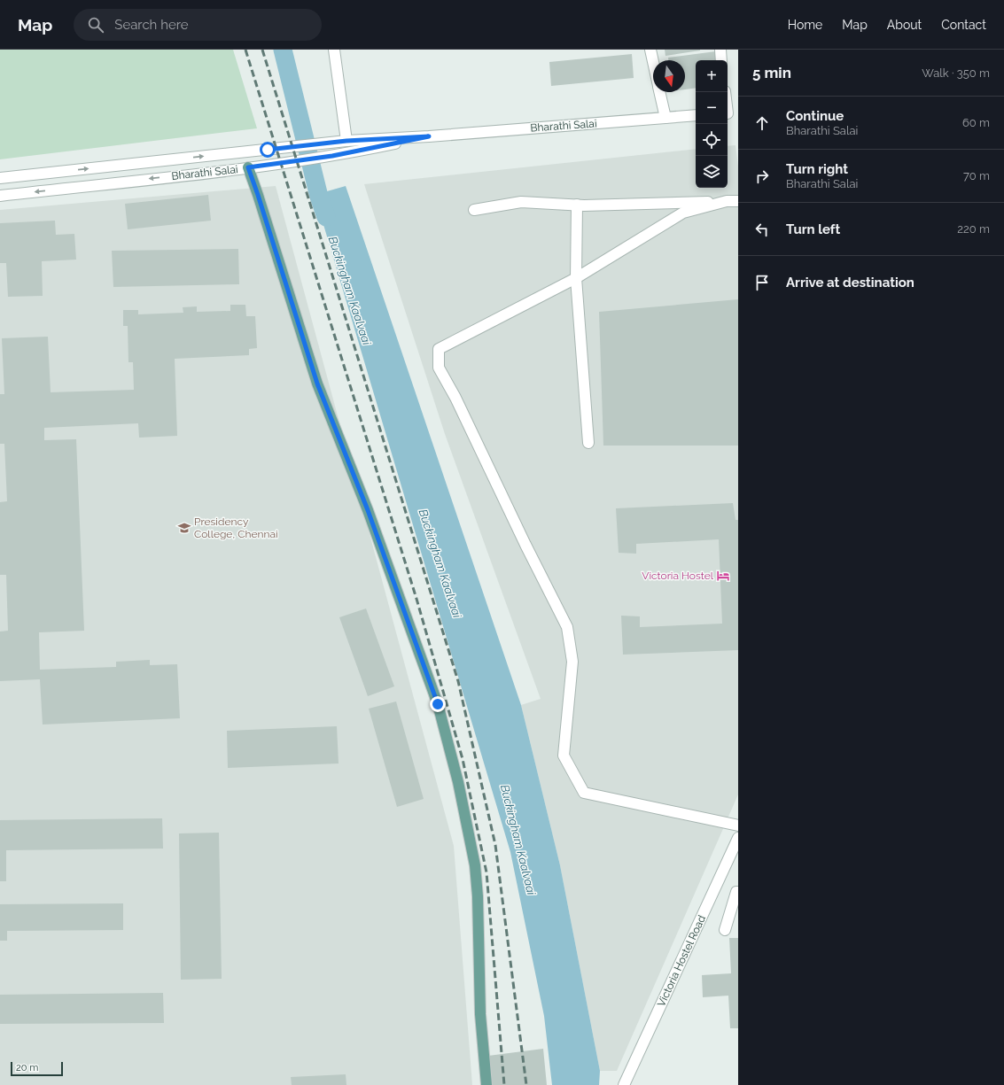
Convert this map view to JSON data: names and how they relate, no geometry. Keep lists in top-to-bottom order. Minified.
{"streets":{"street":["Bharathi Salai","Victoria Hostel Road"]},"water":["Buckingham Kaalvaai"],"places":{"school or university":["Presidency College, Chennai"],"hotel":["Victoria Hostel"]},"scale_bar":"20 m","north":"bottom","page":{"header":"Map","search":"Search here","nav":["Home","Map","About","Contact"],"heading":["5 min","Walk · 350 m"],"map_buttons":["+","−"],"list":[["Continue","Bharathi Salai","60 m"],["Turn right","Bharathi Salai","70 m"],["Turn left","220 m"],"Arrive at destination"],"scale":"20 m"}}
